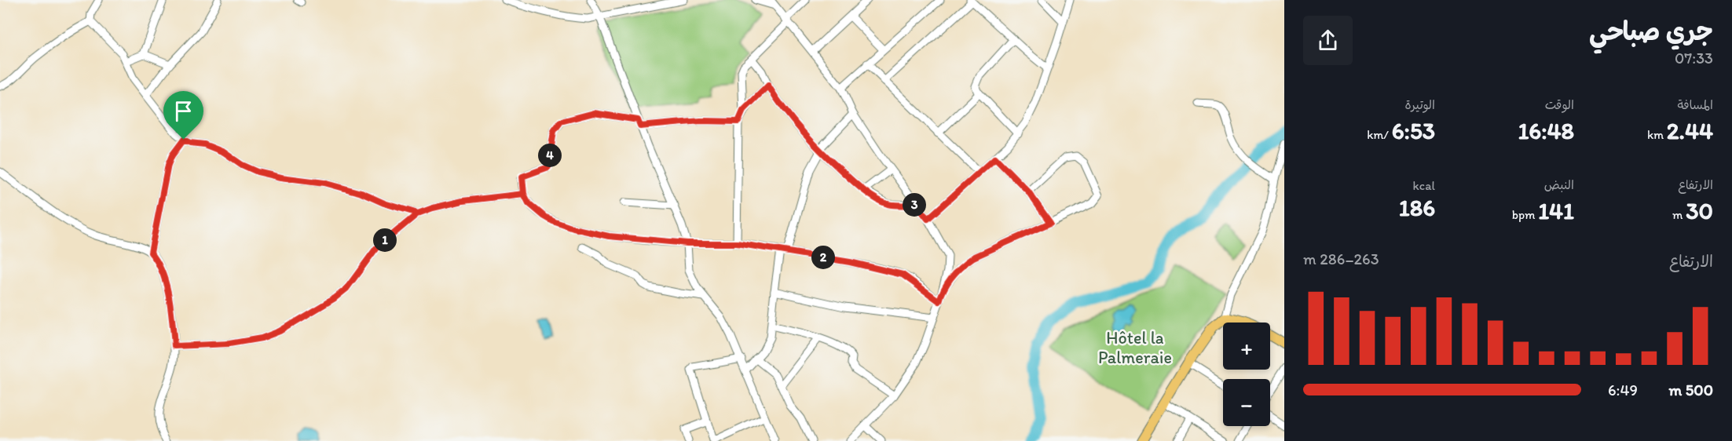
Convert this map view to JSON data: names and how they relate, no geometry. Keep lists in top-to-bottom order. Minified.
{"parks":["Hôtel la Palmeraie"],"page":{"heading":["جري صباحي","07:33"],"stats":[["المسافة","2.44 km"],["الوقت","16:48"],["الوتيرة","6:53 /km"],["الارتفاع","30 m"],["النبض","141 bpm"],["kcal","186"]],"pins":["4","3","1","2"],"chart":["الارتفاع","263–286 m"],"map_buttons":["+","−"],"list":[{"name":"500 m","note":"6:49"}]}}
